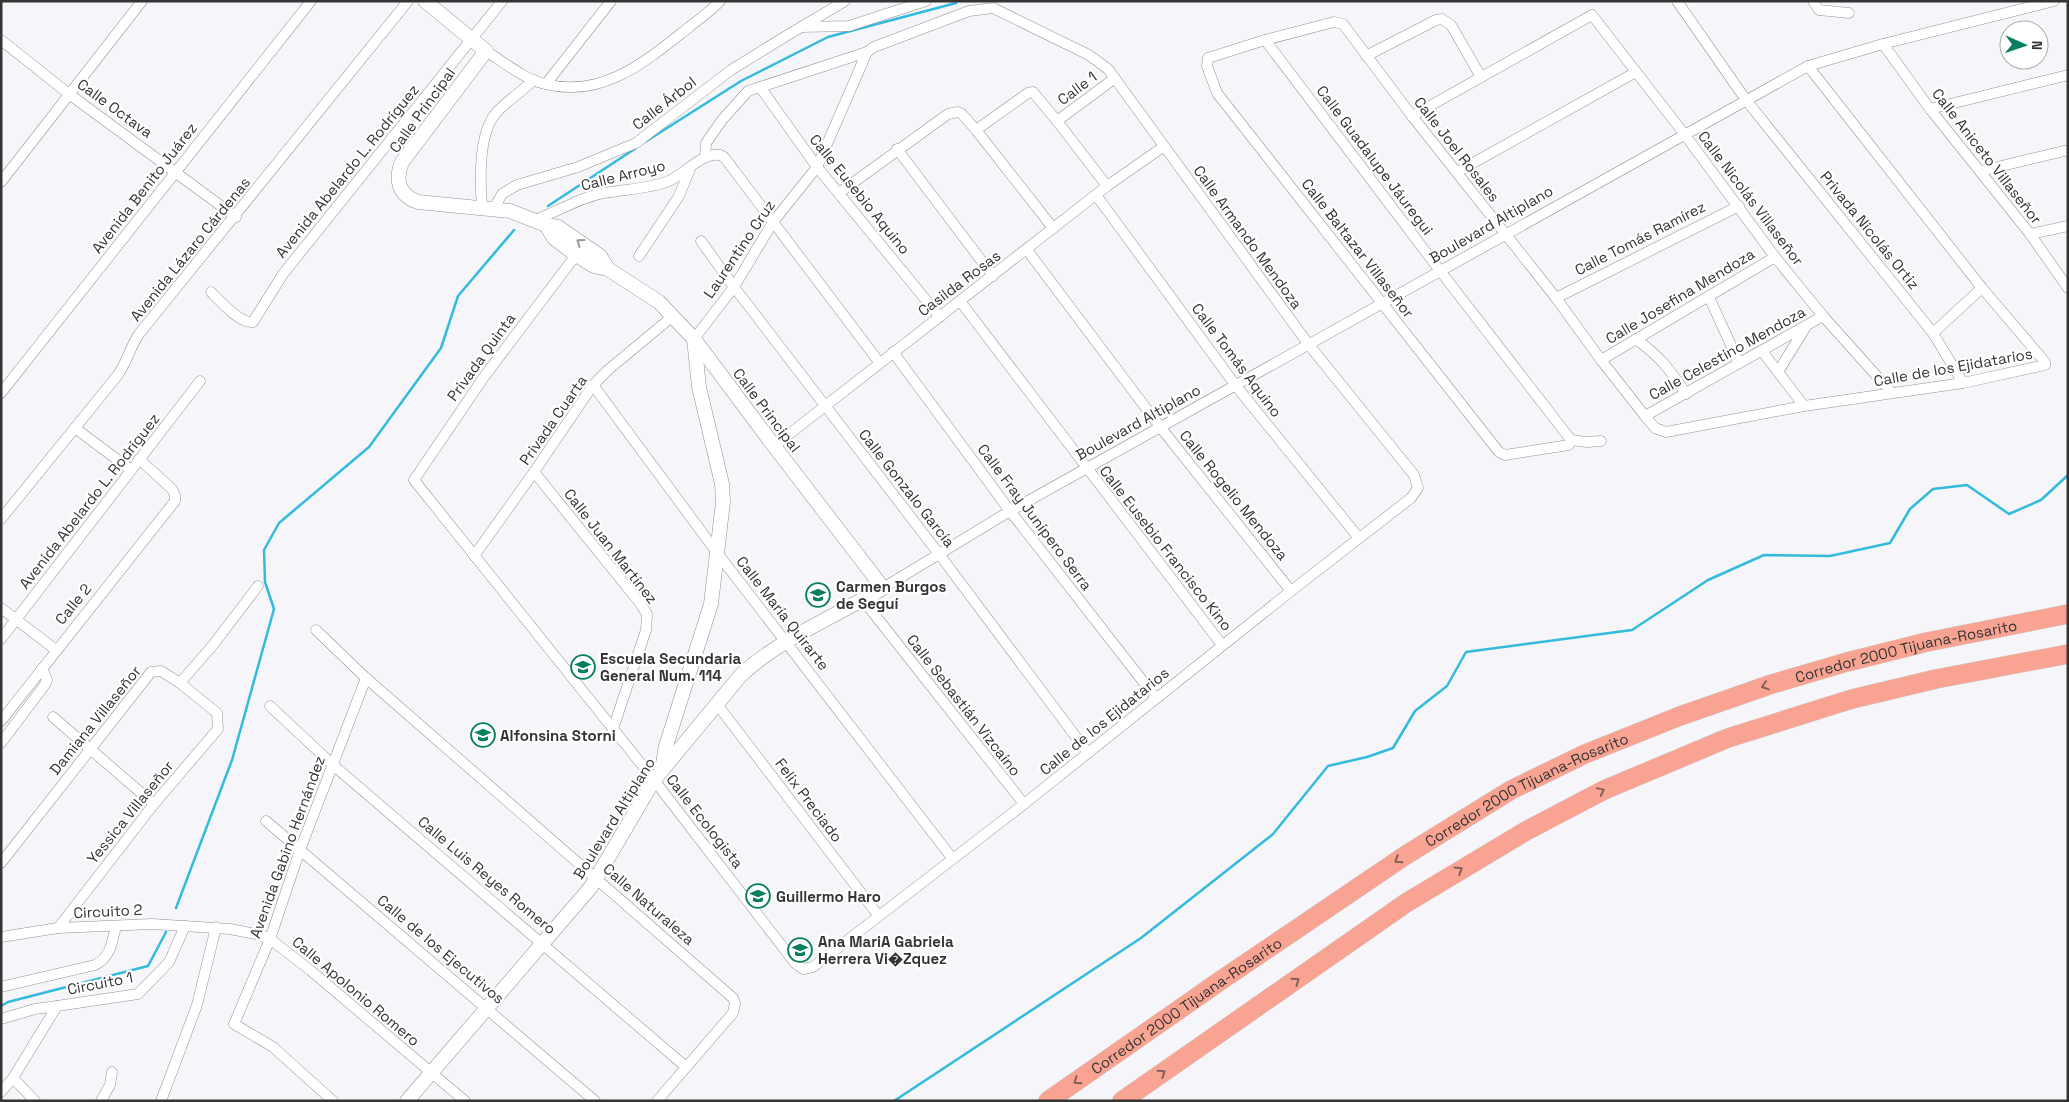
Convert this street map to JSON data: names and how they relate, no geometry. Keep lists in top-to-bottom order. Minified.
{"streets":{"highway":["Corredor 2000 Tijuana-Rosarito"],"street":["Calle 1","Calle Árbol","Calle Octava","Calle Principal","Calle Joel Rosales","Calle Aniceto Villaseñor","Calle Guadalupe Jáuregui","Avenida Abelardo L. Rodríguez","Calle Arroyo","Avenida Benito Juárez","Calle Eusebio Aquino","Calle Nicolás Villaseñor","Boulevard Altiplano","Privada Nicolás Ortiz","Calle Armando Mendoza","Calle Tomás Ramírez","Calle Baltazar Villaseñor","Avenida Lázaro Cárdenas","Laurentino Cruz","Casilda Rosas","Calle Josefina Mendoza","Calle Celestino Mendoza","Privada Quinta","Calle Tomás Aquino","Calle de los Ejidatarios","Privada Cuarta","Calle Gonzalo García","Calle Rogelio Mendoza","Calle Fray Junípero Serra","Calle Juan Martínez","Calle Eusebio Francisco Kino","Calle 2","Calle María Quirarte","Calle Sebastián Vizcaíno","Damiana Villaseñor","Felix Preciado","Yessica Villaseñor","Calle Ecologista","Avenida Gabino Hernández","Calle Luis Reyes Romero","Calle Naturaleza","Circuito 2","Calle de los Ejecutivos","Circuito 1","Calle Apolonio Romero"]},"crossings":[["Calle 1","Calle Armando Mendoza"],["Calle Árbol","Calle Principal"],["Calle Octava","Avenida Benito Juárez"],["Calle Octava","Avenida Lázaro Cárdenas"],["Calle Principal","Calle Arroyo"],["Calle Principal","Boulevard Altiplano"],["Calle Principal","Laurentino Cruz"],["Calle Principal","Casilda Rosas"],["Calle Principal","Privada Quinta"],["Calle Principal","Privada Cuarta"],["Calle Joel Rosales","Calle Guadalupe Jáuregui"],["Calle Joel Rosales","Boulevard Altiplano"],["Calle Joel Rosales","Calle Tomás Ramírez"],["Calle Joel Rosales","Calle Baltazar Villaseñor"],["Calle Joel Rosales","Calle Josefina Mendoza"],["Calle Joel Rosales","Calle Celestino Mendoza"],["Calle Joel Rosales","Calle de los Ejidatarios"],["Calle Aniceto Villaseñor","Boulevard Altiplano"],["Calle Guadalupe Jáuregui","Boulevard Altiplano"],["Calle Guadalupe Jáuregui","Calle Baltazar Villaseñor"],["Avenida Abelardo L. Rodríguez","Calle 2"],["Calle Arroyo","Calle Armando Mendoza"],["Calle Eusebio Aquino","Calle Armando Mendoza"],["Calle Eusebio Aquino","Laurentino Cruz"],["Calle Eusebio Aquino","Casilda Rosas"],["Calle Nicolás Villaseñor","Boulevard Altiplano"],["Calle Nicolás Villaseñor","Calle Tomás Ramírez"],["Calle Nicolás Villaseñor","Calle Josefina Mendoza"],["Calle Nicolás Villaseñor","Calle Celestino Mendoza"],["Calle Nicolás Villaseñor","Calle de los Ejidatarios"],["Boulevard Altiplano","Privada Nicolás Ortiz"],["Boulevard Altiplano","Calle Armando Mendoza"],["Boulevard Altiplano","Calle Baltazar Villaseñor"],["Boulevard Altiplano","Calle Tomás Aquino"],["Boulevard Altiplano","Calle de los Ejidatarios"],["Boulevard Altiplano","Calle Gonzalo García"],["Boulevard Altiplano","Calle Rogelio Mendoza"],["Boulevard Altiplano","Calle Fray Junípero Serra"],["Boulevard Altiplano","Calle Eusebio Francisco Kino"],["Boulevard Altiplano","Calle María Quirarte"],["Boulevard Altiplano","Calle Sebastián Vizcaíno"],["Boulevard Altiplano","Felix Preciado"],["Boulevard Altiplano","Calle Ecologista"],["Boulevard Altiplano","Calle Luis Reyes Romero"],["Boulevard Altiplano","Calle Naturaleza"],["Boulevard Altiplano","Calle de los Ejecutivos"],["Boulevard Altiplano","Calle Apolonio Romero"],["Privada Nicolás Ortiz","Calle de los Ejidatarios"],["Calle Armando Mendoza","Laurentino Cruz"],["Calle Armando Mendoza","Casilda Rosas"],["Calle Armando Mendoza","Calle de los Ejidatarios"],["Laurentino Cruz","Calle Gonzalo García"],["Casilda Rosas","Calle Tomás Aquino"],["Casilda Rosas","Calle Gonzalo García"],["Casilda Rosas","Calle Rogelio Mendoza"],["Casilda Rosas","Calle Fray Junípero Serra"],["Casilda Rosas","Calle Eusebio Francisco Kino"],["Privada Quinta","Calle Ecologista"],["Calle Tomás Aquino","Calle de los Ejidatarios"],["Calle de los Ejidatarios","Calle Gonzalo García"],["Calle de los Ejidatarios","Calle Rogelio Mendoza"],["Calle de los Ejidatarios","Calle Fray Junípero Serra"],["Calle de los Ejidatarios","Calle Eusebio Francisco Kino"],["Calle de los Ejidatarios","Calle María Quirarte"],["Calle de los Ejidatarios","Calle Sebastián Vizcaíno"],["Calle de los Ejidatarios","Felix Preciado"],["Calle de los Ejidatarios","Calle Ecologista"],["Privada Cuarta","Calle Juan Martínez"],["Privada Cuarta","Calle María Quirarte"],["Privada Cuarta","Calle Ecologista"],["Calle Juan Martínez","Calle Ecologista"],["Damiana Villaseñor","Yessica Villaseñor"],["Yessica Villaseñor","Circuito 2"],["Avenida Gabino Hernández","Calle Luis Reyes Romero"],["Avenida Gabino Hernández","Calle Naturaleza"],["Avenida Gabino Hernández","Calle de los Ejecutivos"],["Avenida Gabino Hernández","Calle Apolonio Romero"],["Calle Luis Reyes Romero","Calle Naturaleza"],["Circuito 2","Circuito 1"],["Circuito 2","Calle Apolonio Romero"]],"places":{"school or university":["Carmen Burgos de Seguí","Escuela Secundaria General Num. 114","Alfonsina Storni","Guillermo Haro","Ana MariA Gabriela Herrera Vi�Zquez"]},"north":"right"}
